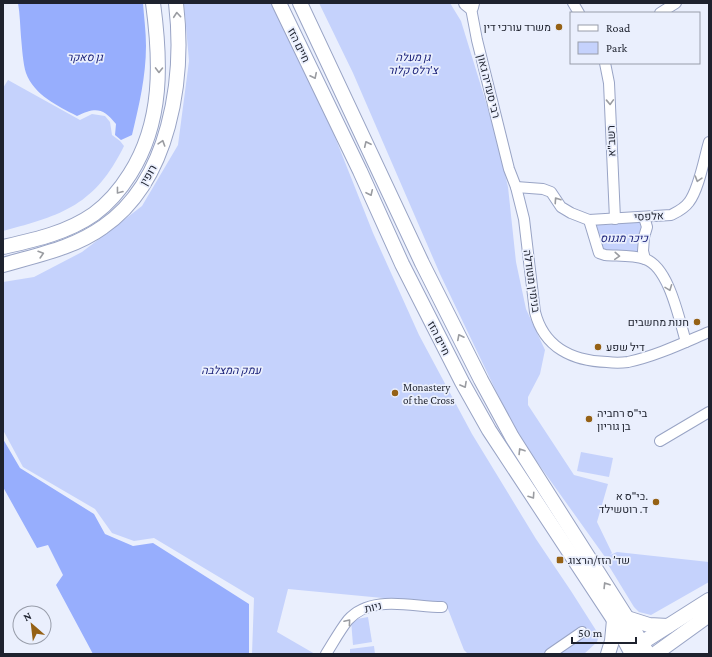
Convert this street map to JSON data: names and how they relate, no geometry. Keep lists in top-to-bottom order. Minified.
{"streets":{"main road":["חיים הזז","רופין"],"street":["רבי סעדיה גאון","רשב\"א","אלפסי","בנימין מטודלה","ניות"]},"crossings":[["רבי סעדיה גאון","בנימין מטודלה"],["רשב\"א","אלפסי"]],"one_way":["רשב\"א","אלפסי","ניות"],"parks":["גן סאקר","גן מעלה צ'רלס קלור","כיכר מגנוס","עמק המצלבה"],"places":{"other":["משרד עורכי דין","חנות מחשבים","דיל שפע","Monastery of the Cross","בי\"ס רחביה בן גוריון","בי\"ס א. ד. רוטשילד"],"transit":["שד׳ הזז/הרצוג"]},"legend":["Road","Park"],"scale_bar":"50 m","north":"top left"}
